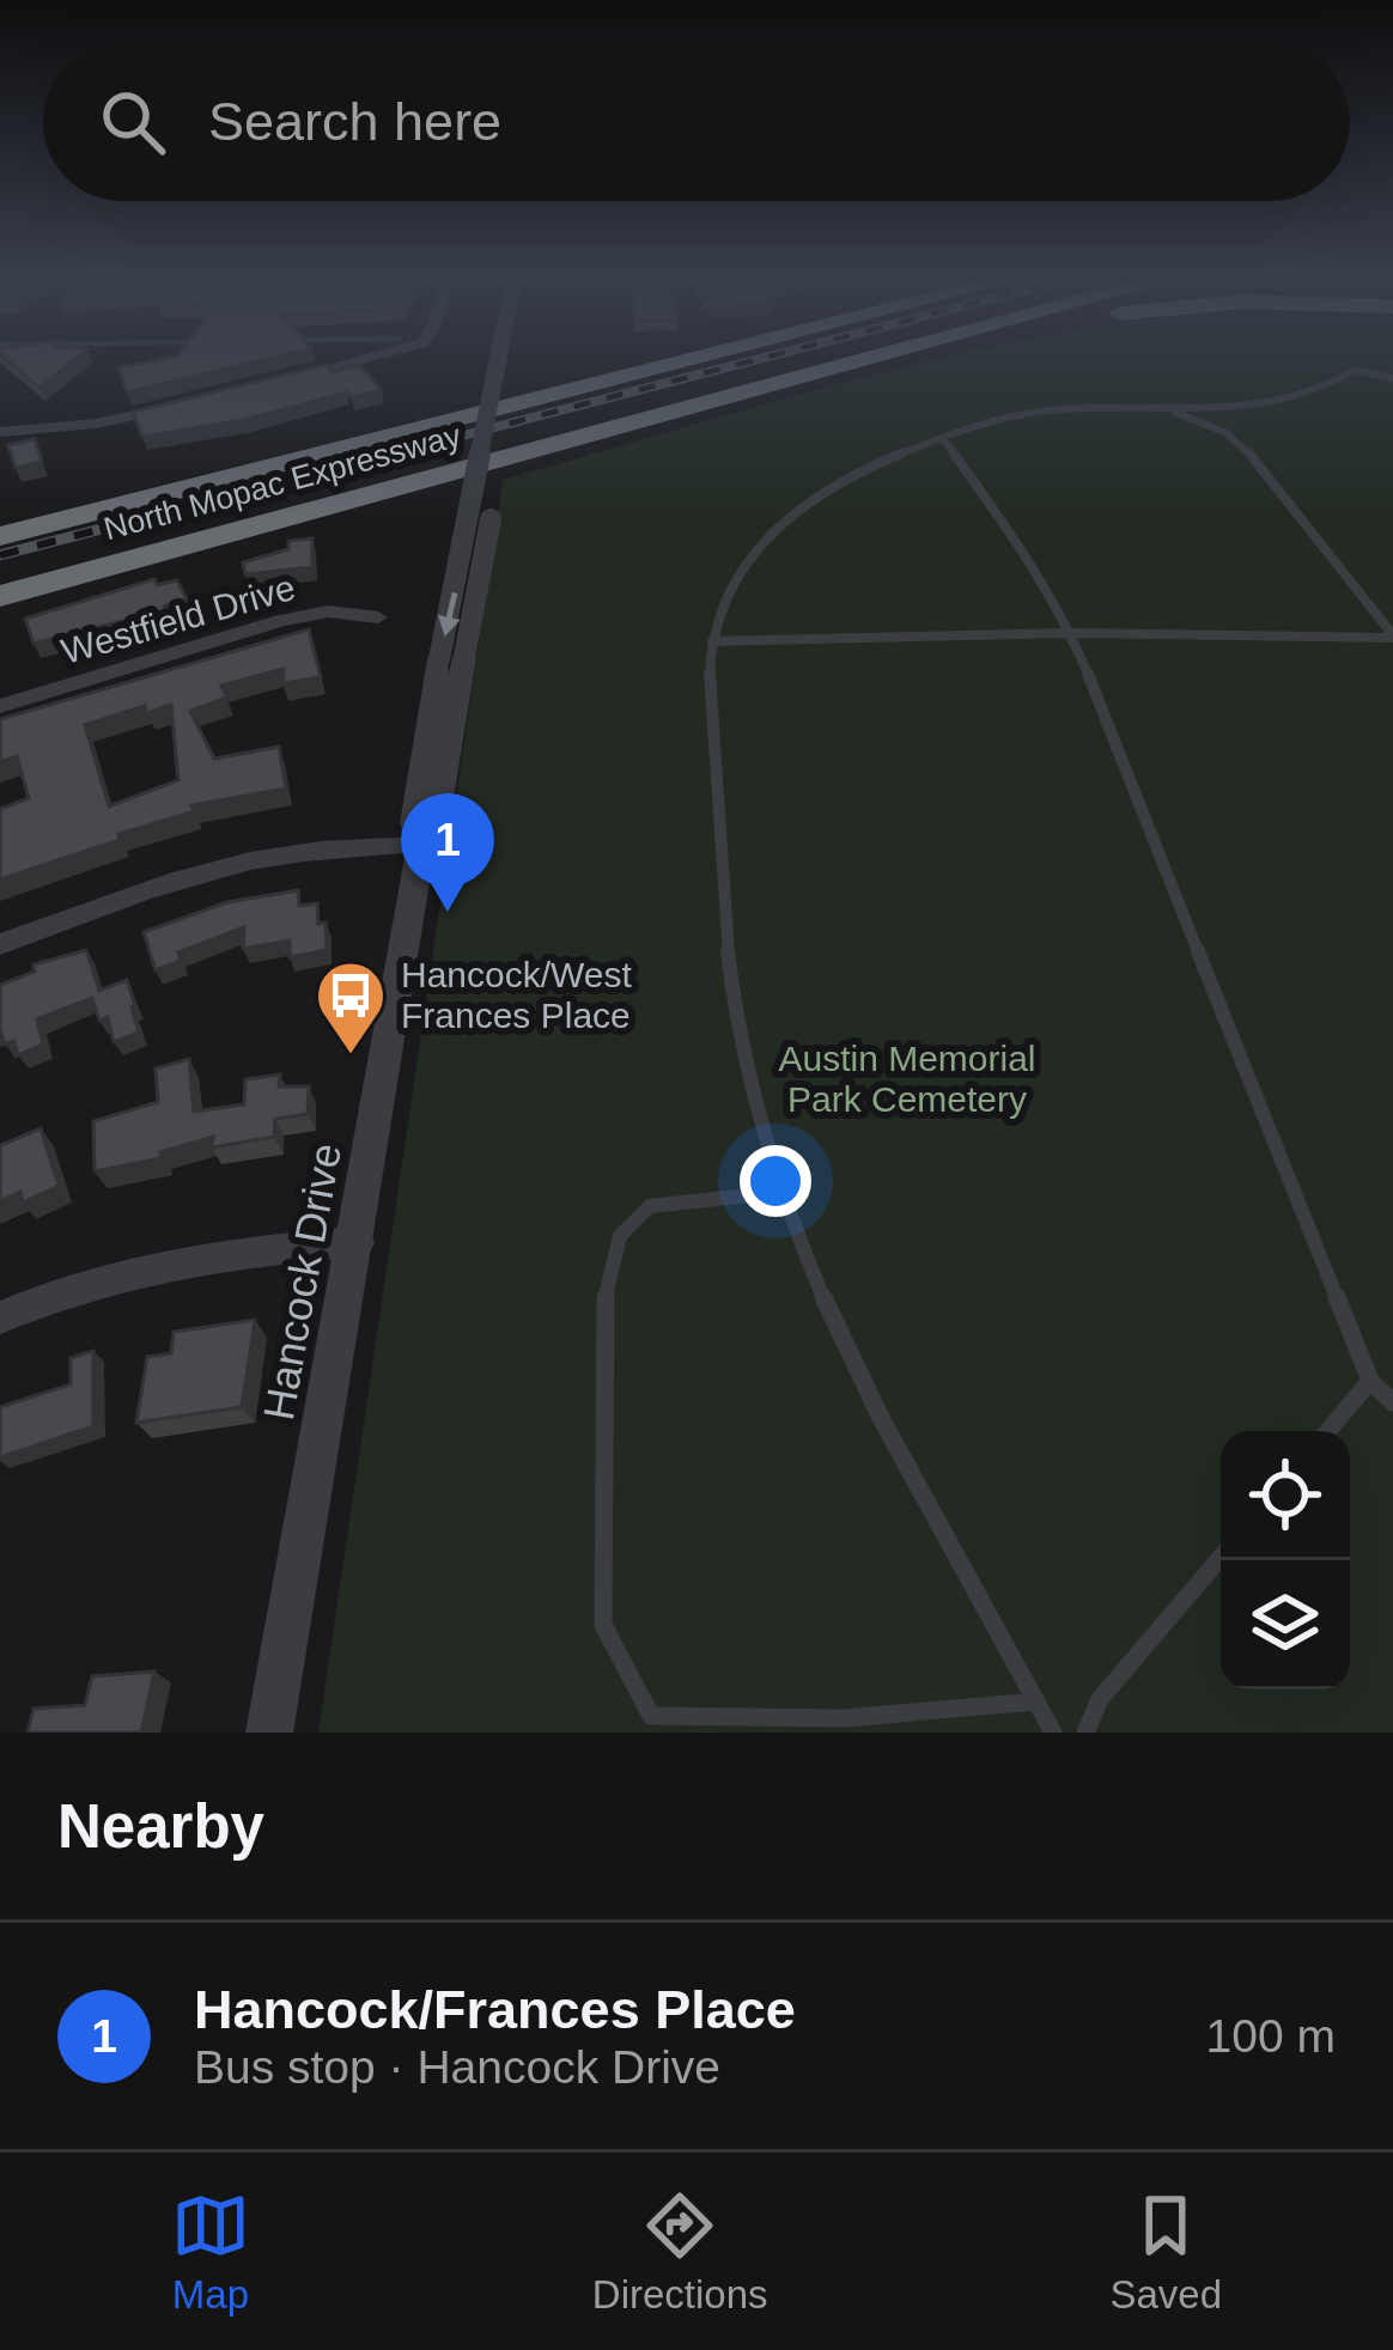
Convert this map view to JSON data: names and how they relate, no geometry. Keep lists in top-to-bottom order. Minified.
{"streets":{"highway":["North Mopac Expressway"],"street":["Westfield Drive","Hancock Drive"]},"parks":["Austin Memorial Park Cemetery"],"places":{"bus stop":["Hancock/West Frances Place"]},"page":{"search":"Search here","pins":"1","heading":"Nearby","list":[{"mark":"1","name":"Hancock/Frances Place","note":"Bus stop · Hancock Drive","value":"100 m"}],"nav":["Map","Directions","Saved"]}}
